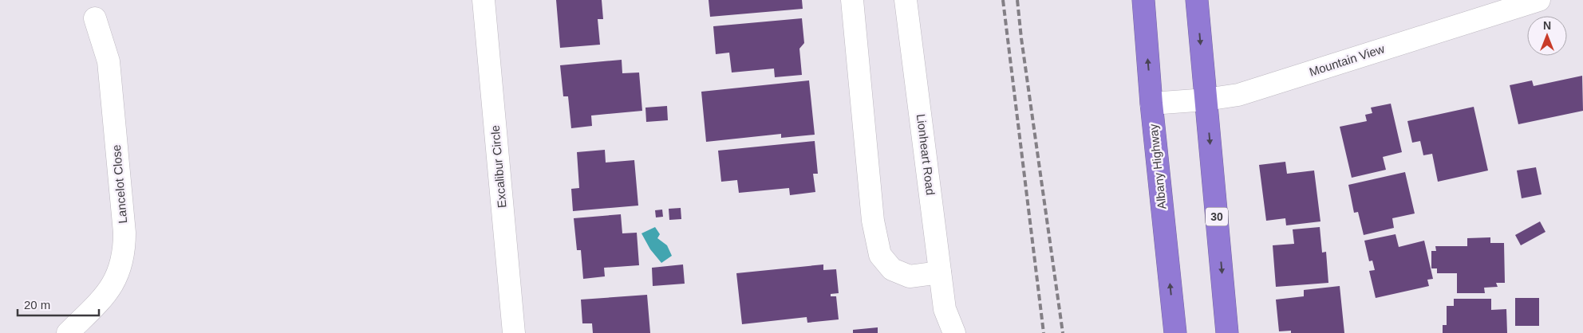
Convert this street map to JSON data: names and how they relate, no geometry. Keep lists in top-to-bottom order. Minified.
{"streets":{"highway":["Albany Highway","30"],"street":["Mountain View","Lionheart Road","Excalibur Circle","Lancelot Close"]},"crossings":[["Mountain View","Albany Highway"],["Mountain View","30"]],"scale_bar":"20 m","north":"top"}
